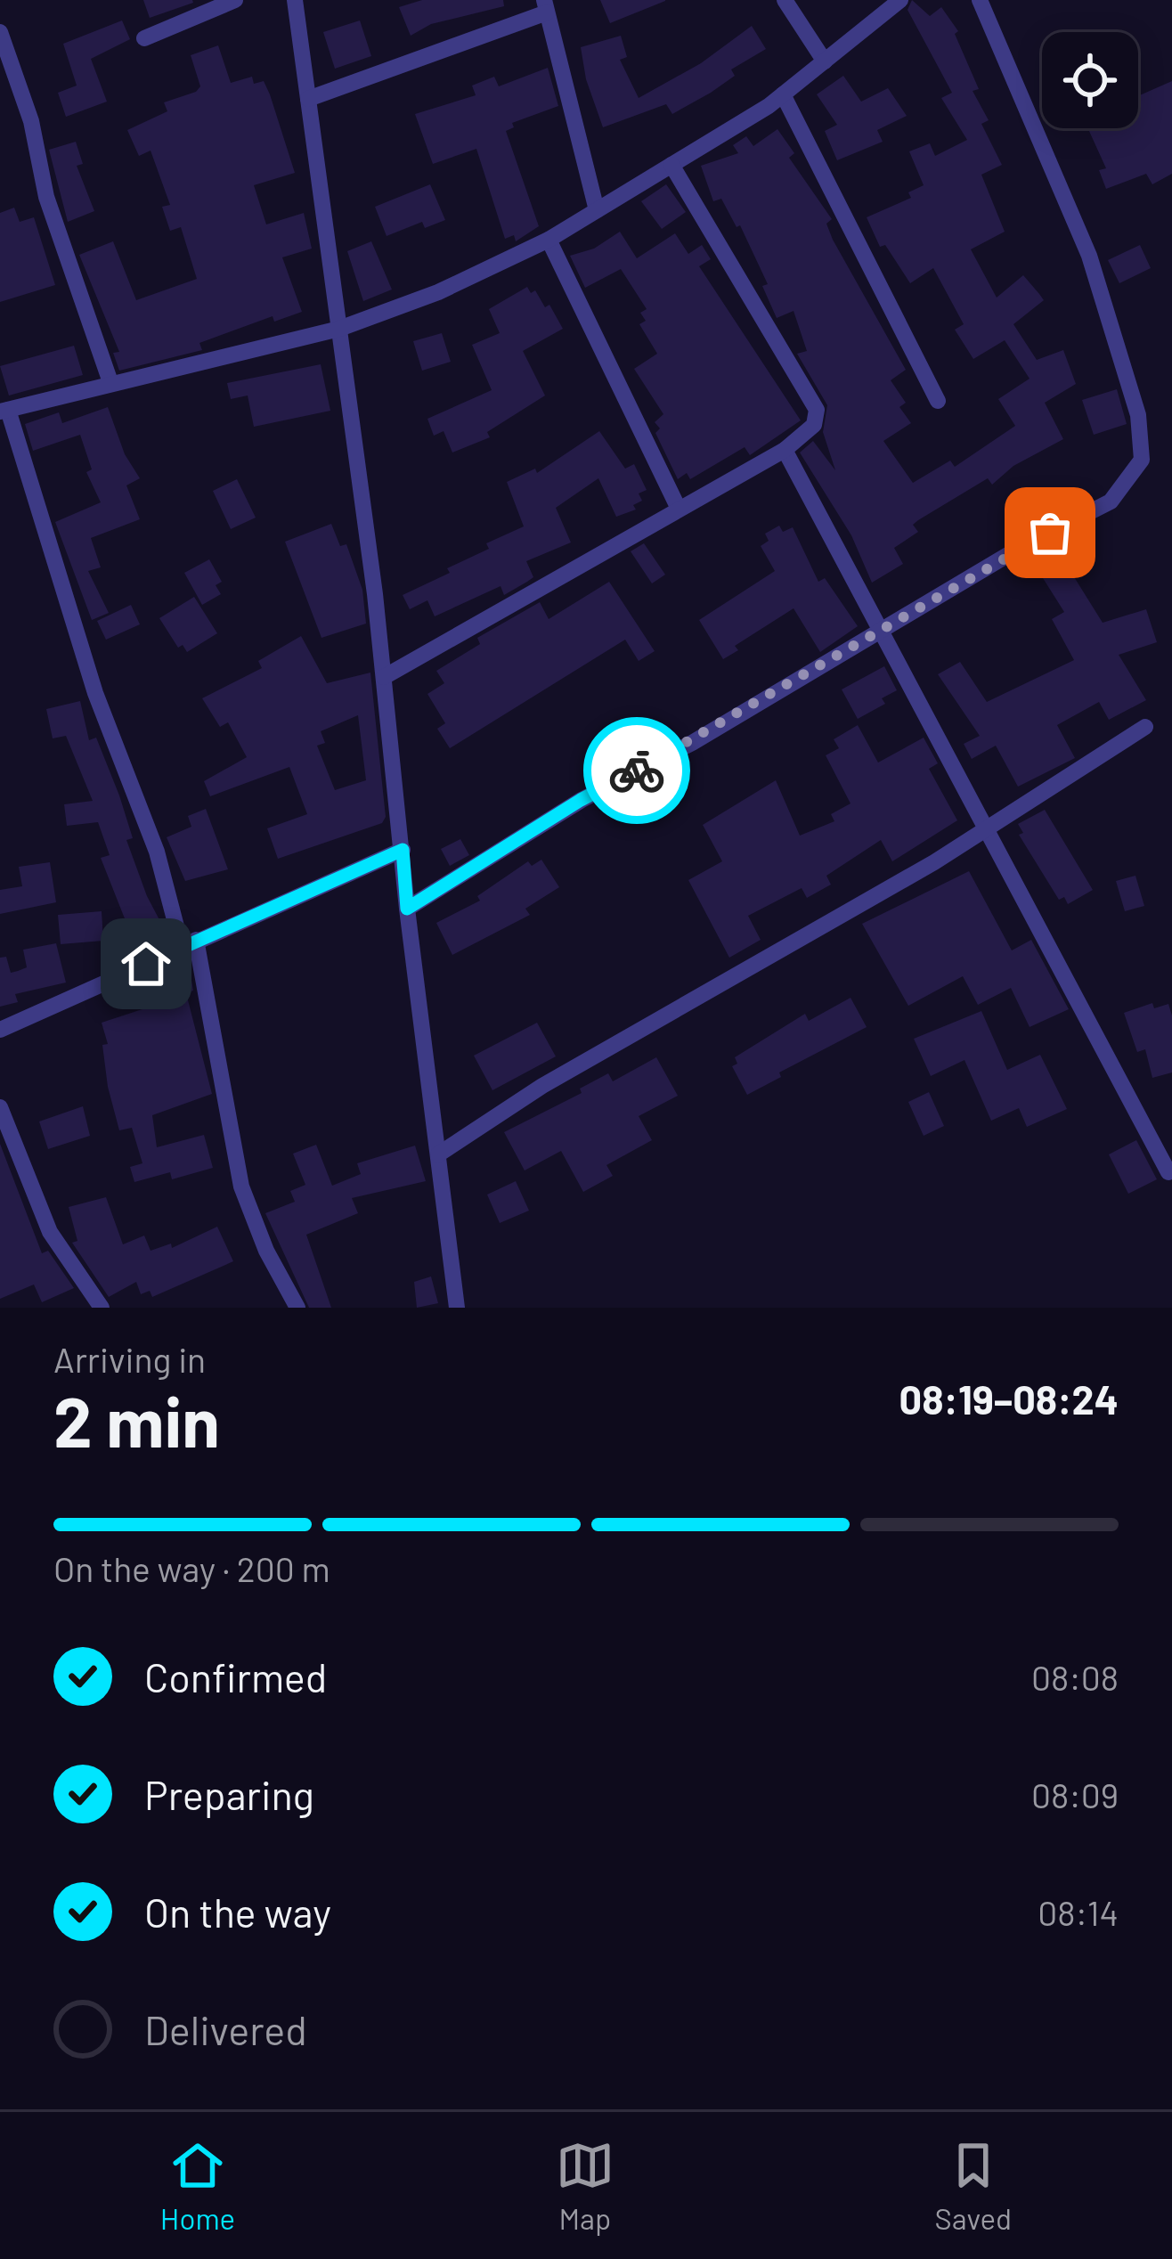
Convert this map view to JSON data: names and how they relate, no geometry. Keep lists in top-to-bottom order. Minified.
{"page":{"heading":["2 min","Arriving in","08:19–08:24"],"bar":"On the way · 200 m","list":[["Confirmed","08:08"],["Preparing","08:09"],["On the way","08:14"],"Delivered"],"tabs":["Home","Map","Saved"]}}
